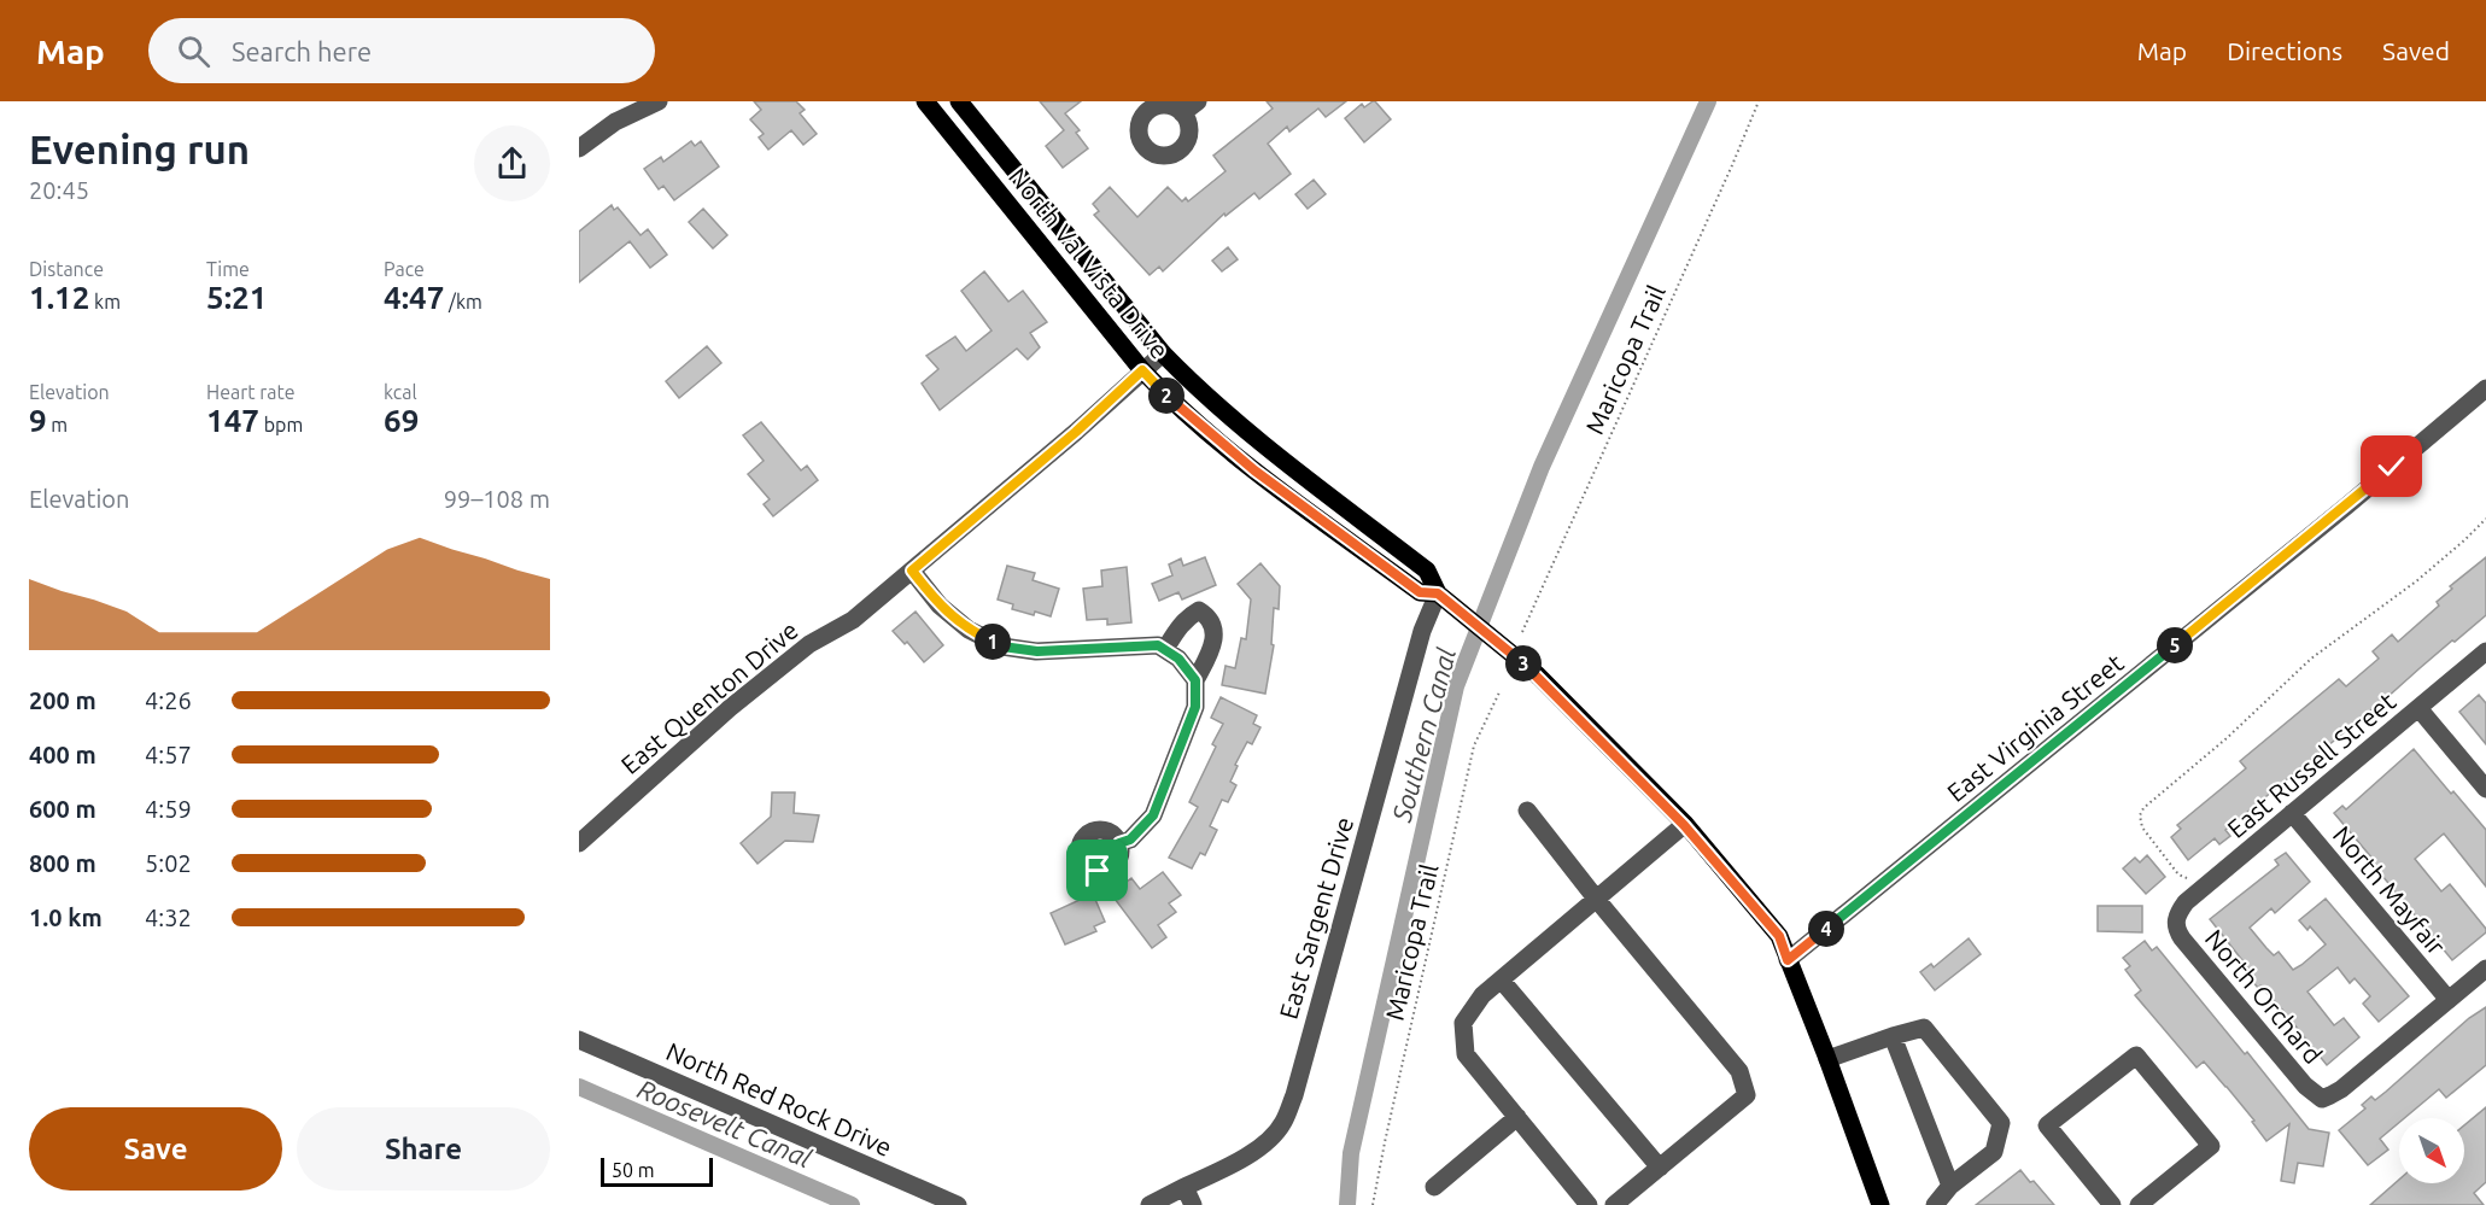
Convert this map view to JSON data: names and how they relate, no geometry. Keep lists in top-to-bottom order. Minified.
{"streets":{"main road":["North Val Vista Drive"],"street":["East Quenton Drive","East Virginia Street","East Russell Street","North Mayfair","East Sargent Drive","North Orchard","North Red Rock Drive"],"path":["Maricopa Trail"]},"crossings":[["North Val Vista Drive","East Quenton Drive"],["North Val Vista Drive","East Virginia Street"],["North Val Vista Drive","East Sargent Drive"],["East Russell Street","North Mayfair"],["East Russell Street","North Orchard"],["North Mayfair","North Orchard"]],"water":["Southern Canal","Roosevelt Canal"],"scale_bar":"50 m","north":"bottom right","page":{"header":"Map","search":"Search here","nav":["Map","Directions","Saved"],"heading":["Evening run","20:45"],"stats":[["Distance","1.12 km"],["Time","5:21"],["Pace","4:47 /km"],["Elevation","9 m"],["Heart rate","147 bpm"],["kcal","69"]],"pins":["2","1","5","3","4"],"chart":["Elevation","99–108 m"],"list":[{"name":"200 m","note":"4:26"},{"name":"400 m","note":"4:57"},{"name":"600 m","note":"4:59"},{"name":"800 m","note":"5:02"},{"name":"1.0 km","note":"4:32"}],"buttons":["Save","Share"],"scale":"50 m"}}
